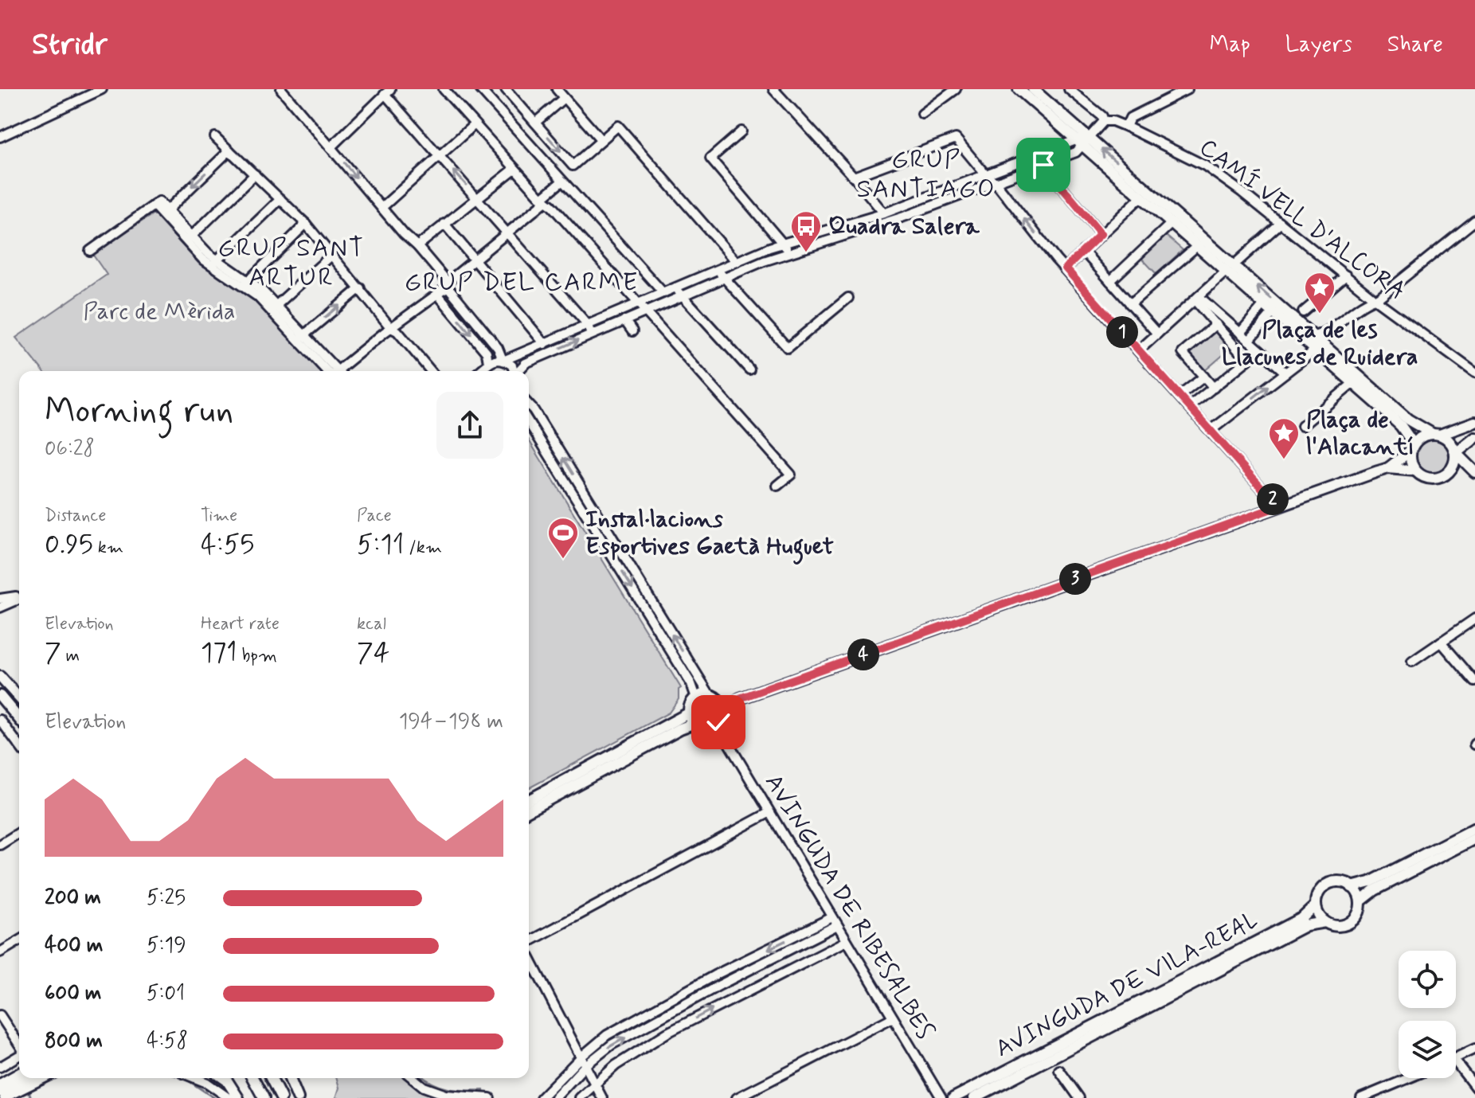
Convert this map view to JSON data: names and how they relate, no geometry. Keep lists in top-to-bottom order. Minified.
{"streets":{"main road":["AVINGUDA DE VILA-REAL"],"street":["CAMÍ VELL D'ALCORA","AVINGUDA DE RIBESALBES"]},"districts":["GRUP SANTIAGO","GRUP SANT ARTUR","GRUP DEL CARME"],"parks":["Parc de Mèrida"],"places":{"bus stop":["Quadra Salera"],"place":["Plaça de les Llacunes de Ruidera","Plaça de l'Alacantí"],"sports":["Instal·lacions Esportives Gaetà Huguet"]},"page":{"header":"Stridr","nav":["Map","Layers","Share"],"pins":["1","2","3","4"],"heading":["Morning run","06:28"],"stats":[["Distance","0.95 km"],["Time","4:55"],["Pace","5:11 /km"],["Elevation","7 m"],["Heart rate","171 bpm"],["kcal","74"]],"chart":["Elevation","194–198 m"],"list":[{"name":"200 m","note":"5:25"},{"name":"400 m","note":"5:19"},{"name":"600 m","note":"5:01"},{"name":"800 m","note":"4:58"}]}}
